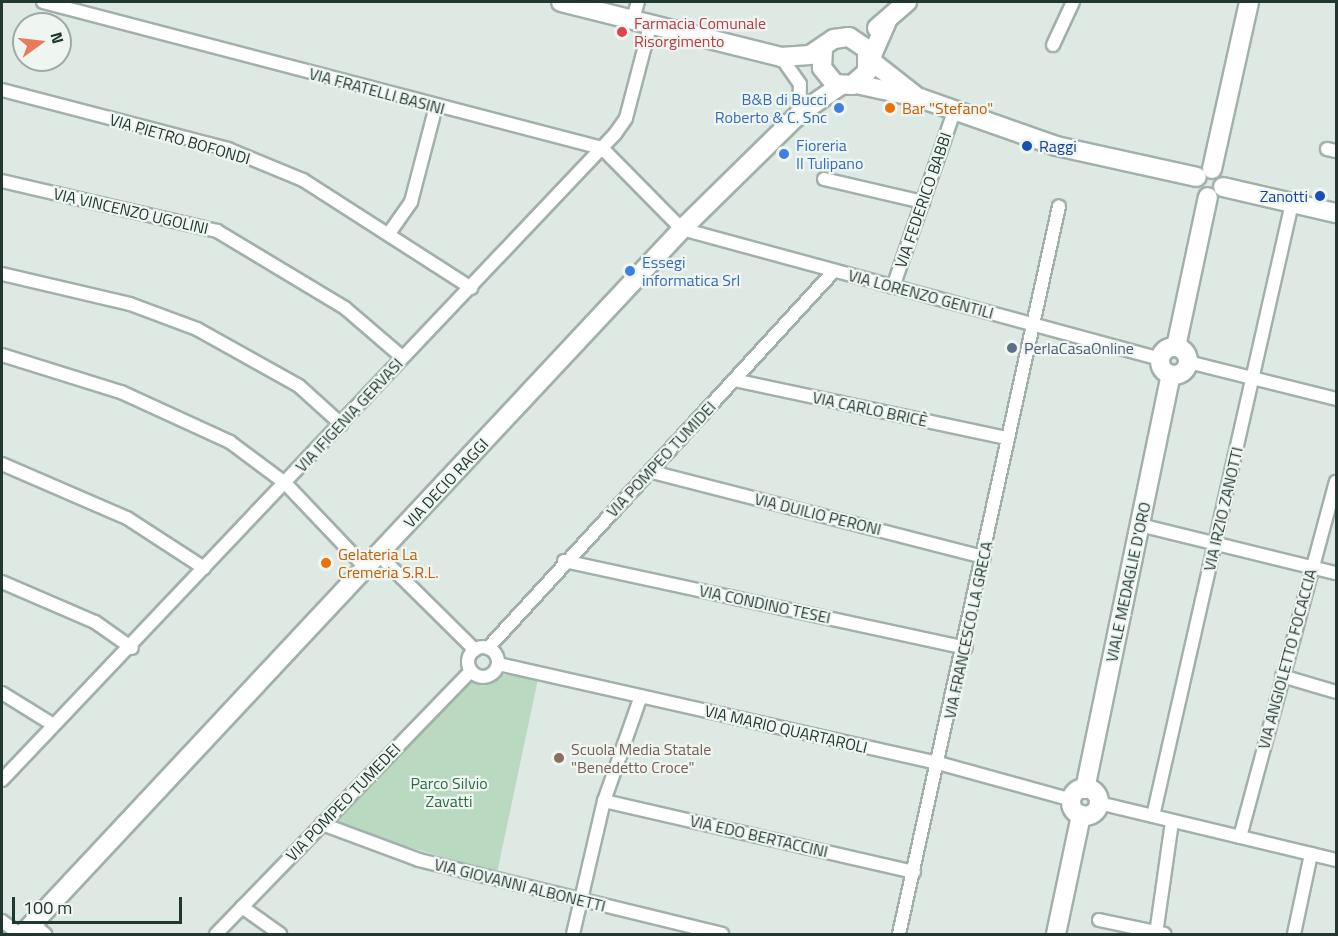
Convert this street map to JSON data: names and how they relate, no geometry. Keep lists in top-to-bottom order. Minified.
{"streets":{"street":["VIA FRATELLI BASINI","VIA PIETRO BOFONDI","VIA FEDERICO BABBI","VIA VINCENZO UGOLINI","VIA LORENZO GENTILI","VIA CARLO BRICÈ","VIA IFIGENIA GERVASI","VIA POMPEO TUMIDEI","VIA DECIO RAGGI","VIA IRZIO ZANOTTI","VIA DUILIO PERONI","VIALE MEDAGLIE D'ORO","VIA CONDINO TESEI","VIA FRANCESCO LA GRECA","VIA ANGIOLETTO FOCACCIA","VIA MARIO QUARTAROLI","VIA POMPEO TUMEDEI","VIA EDO BERTACCINI","VIA GIOVANNI ALBONETTI"]},"crossings":[["VIA FRATELLI BASINI","VIA IFIGENIA GERVASI"],["VIA PIETRO BOFONDI","VIA IFIGENIA GERVASI"],["VIA FEDERICO BABBI","VIA LORENZO GENTILI"],["VIA VINCENZO UGOLINI","VIA IFIGENIA GERVASI"],["VIA LORENZO GENTILI","VIA POMPEO TUMIDEI"],["VIA LORENZO GENTILI","VIA DECIO RAGGI"],["VIA LORENZO GENTILI","VIA FRANCESCO LA GRECA"],["VIA CARLO BRICÈ","VIA POMPEO TUMIDEI"],["VIA CARLO BRICÈ","VIA FRANCESCO LA GRECA"],["VIA POMPEO TUMIDEI","VIA DUILIO PERONI"],["VIA POMPEO TUMIDEI","VIA CONDINO TESEI"],["VIA POMPEO TUMIDEI","VIA MARIO QUARTAROLI"],["VIA POMPEO TUMIDEI","VIA POMPEO TUMEDEI"],["VIA DUILIO PERONI","VIA FRANCESCO LA GRECA"],["VIALE MEDAGLIE D'ORO","VIA MARIO QUARTAROLI"],["VIA CONDINO TESEI","VIA FRANCESCO LA GRECA"],["VIA FRANCESCO LA GRECA","VIA MARIO QUARTAROLI"],["VIA FRANCESCO LA GRECA","VIA EDO BERTACCINI"],["VIA MARIO QUARTAROLI","VIA POMPEO TUMEDEI"],["VIA POMPEO TUMEDEI","VIA GIOVANNI ALBONETTI"]],"parks":["Parco Silvio Zavatti"],"places":["Farmacia Comunale Risorgimento","B&B di Bucci Roberto & C. Snc","Bar \"Stefano\"","Raggi","Fioreria Il Tulipano","Zanotti","Essegi informatica Srl","PerlaCasaOnline","Gelateria La Cremeria S.R.L.","Scuola Media Statale \"Benedetto Croce\""],"scale_bar":"100 m","north":"right"}
